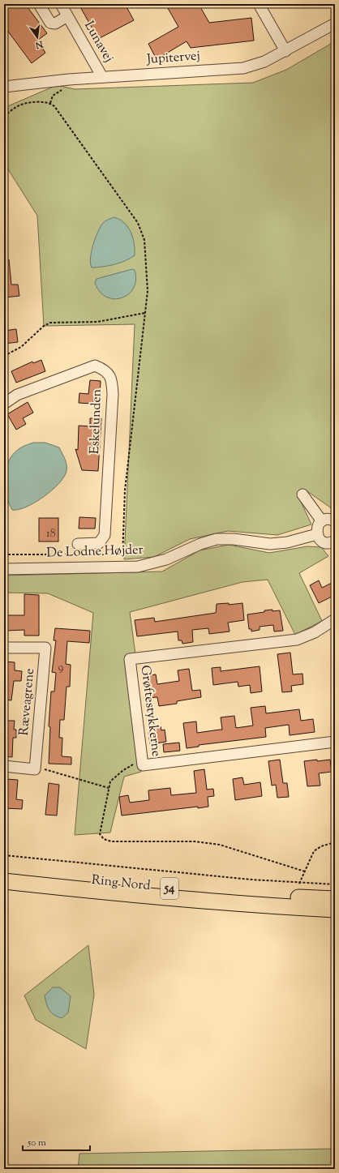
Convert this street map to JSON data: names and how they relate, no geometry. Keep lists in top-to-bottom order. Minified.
{"streets":{"highway":["Ring Nord","54"],"street":["Lunavej","Jupitervej","Eskelunden","De Lodne Højder","Ræveagrene","Grøftestykkerne"]},"crossings":[["Lunavej","Jupitervej"]],"house_numbers":["18","9"],"scale_bar":"50 m","north":"bottom"}
